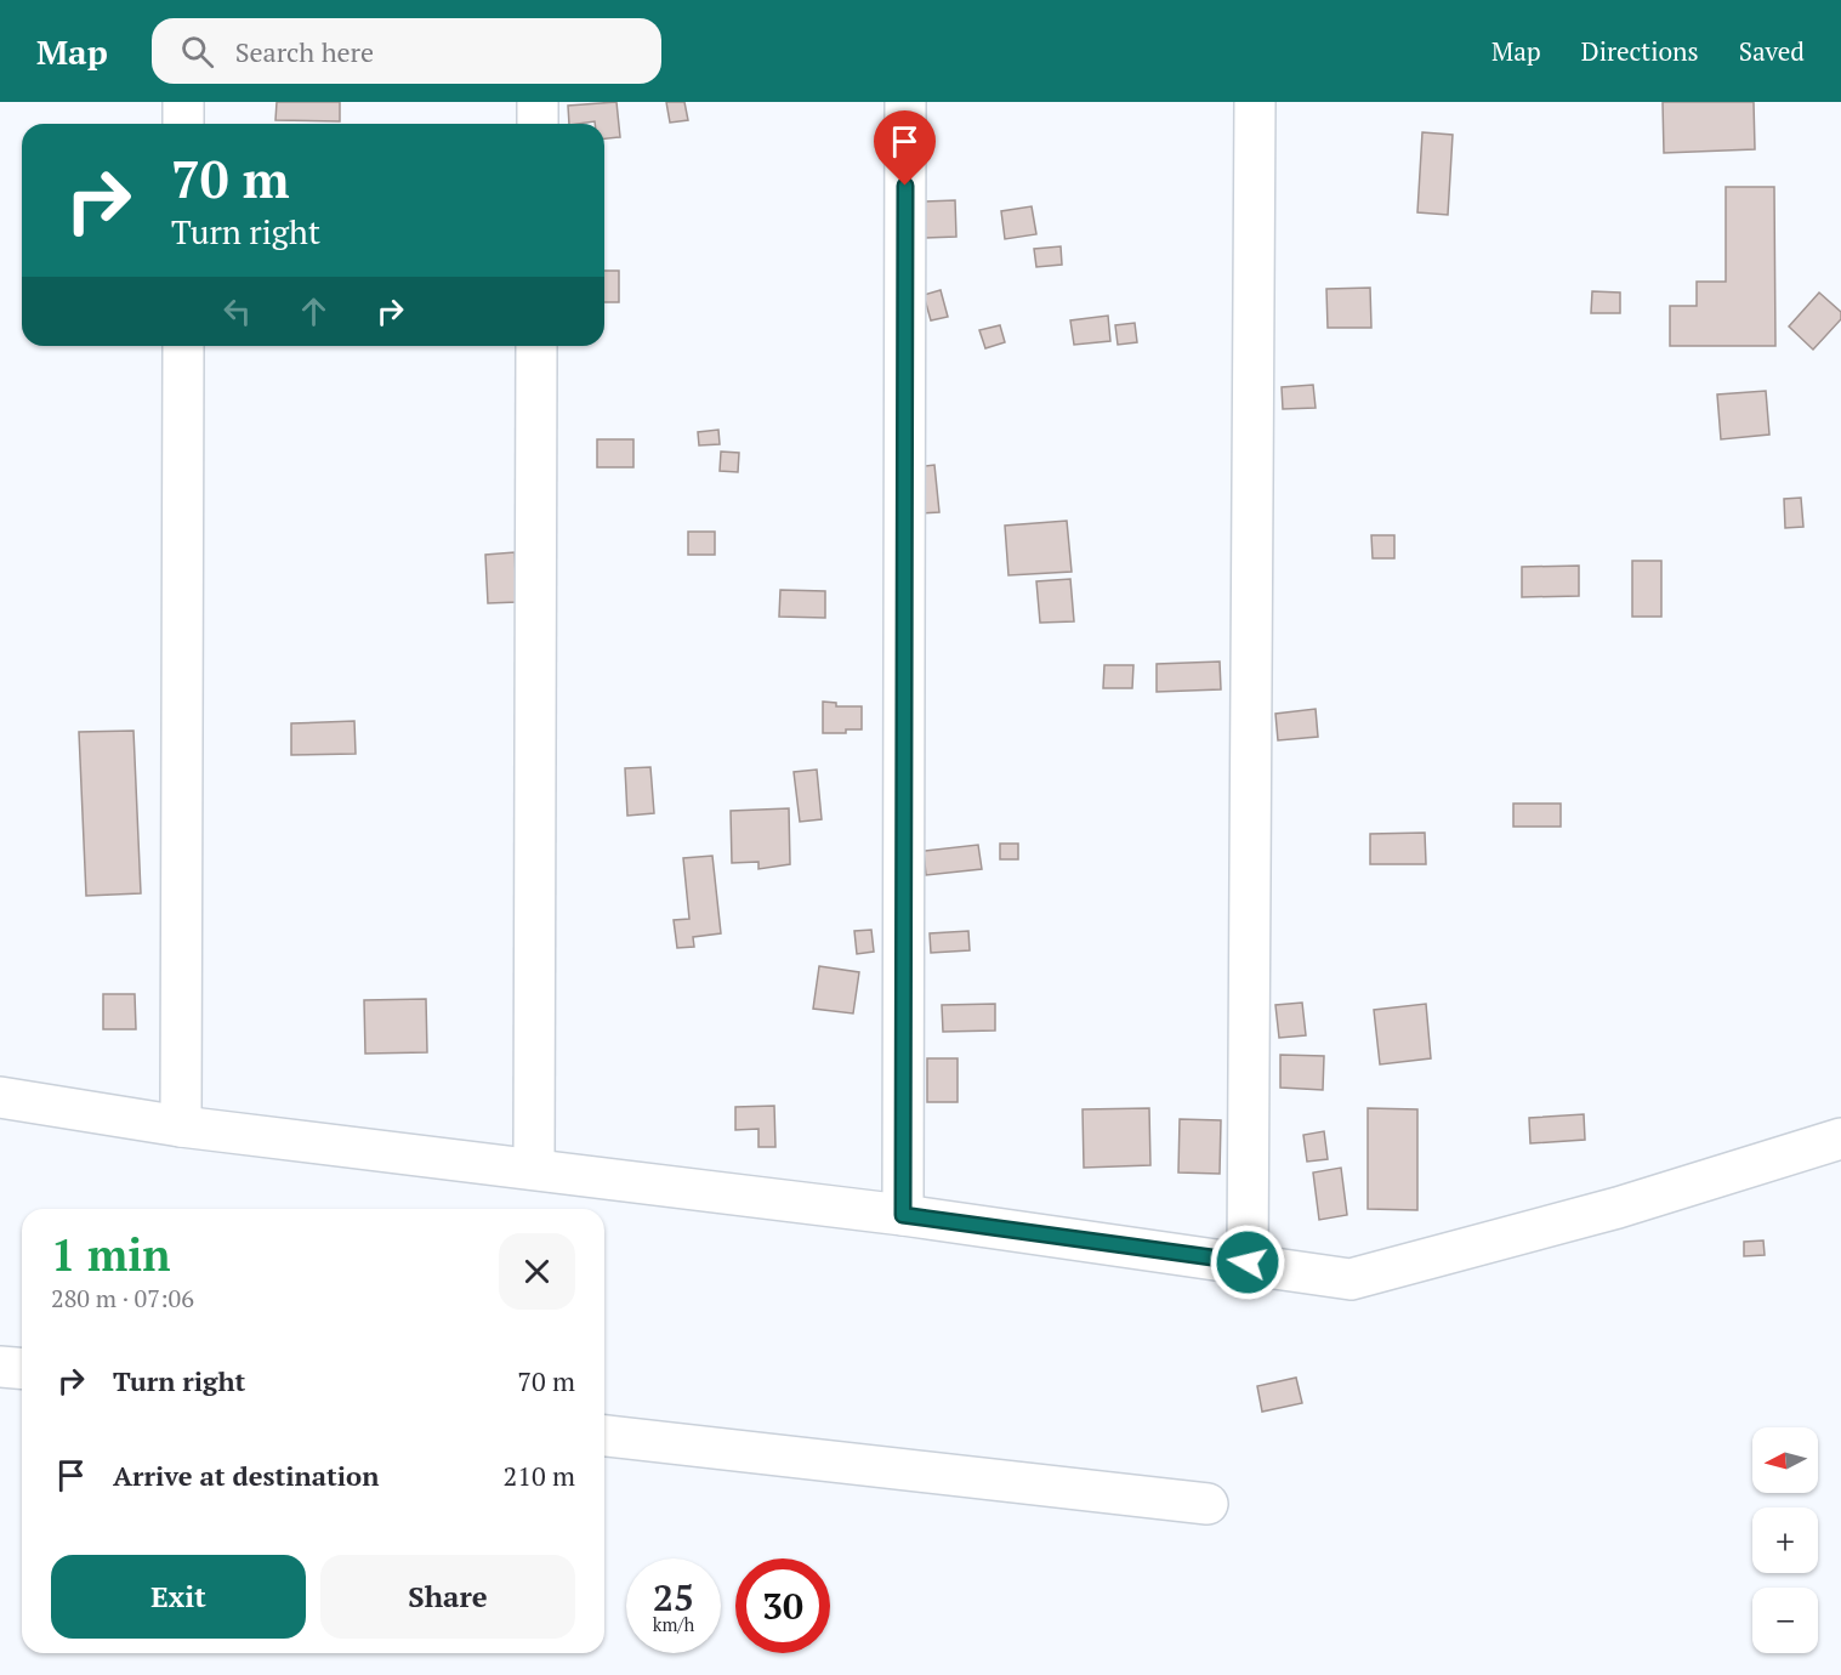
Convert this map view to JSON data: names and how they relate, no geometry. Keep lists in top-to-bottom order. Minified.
{"north":"left","page":{"header":"Map","search":"Search here","nav":["Map","Directions","Saved"],"turn":["70 m","Turn right"],"heading":["1 min","280 m · 07:06"],"list":[{"name":"Turn right","value":"70 m"},{"name":"Arrive at destination","value":"210 m"}],"map_buttons":["+","−"],"buttons":["Exit","Share"],"speed":"25 km/h","limit":"30"}}
